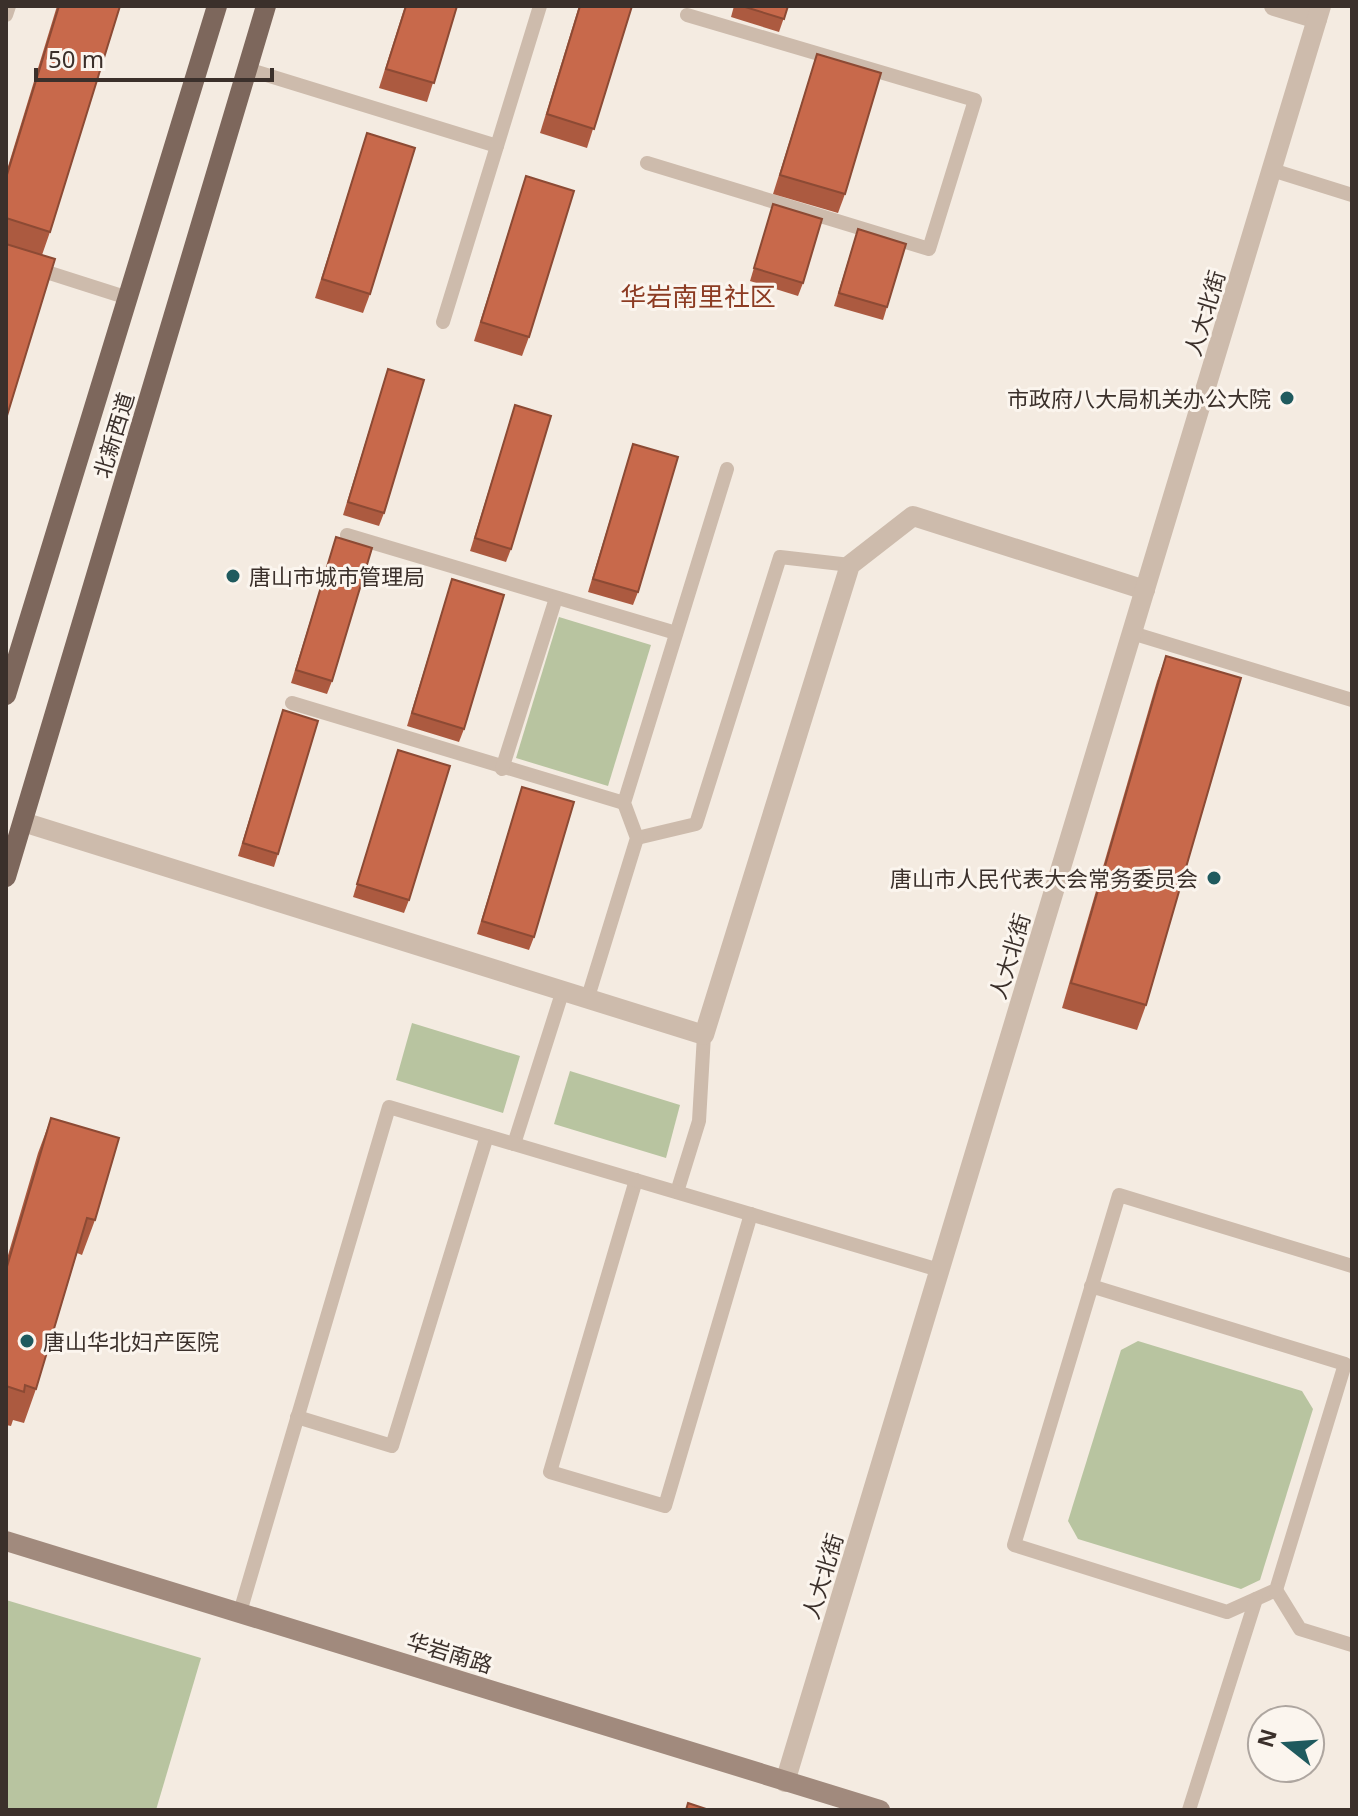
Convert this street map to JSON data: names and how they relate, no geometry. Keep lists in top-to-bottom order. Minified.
{"streets":{"main road":["北新西道"],"street":["人大北街","华岩南路"]},"crossings":[["人大北街","华岩南路"]],"districts":["华岩南里社区"],"places":["市政府八大局机关办公大院","唐山市城市管理局","唐山市人民代表大会常务委员会","唐山华北妇产医院"],"scale_bar":"50 m","north":"left"}
